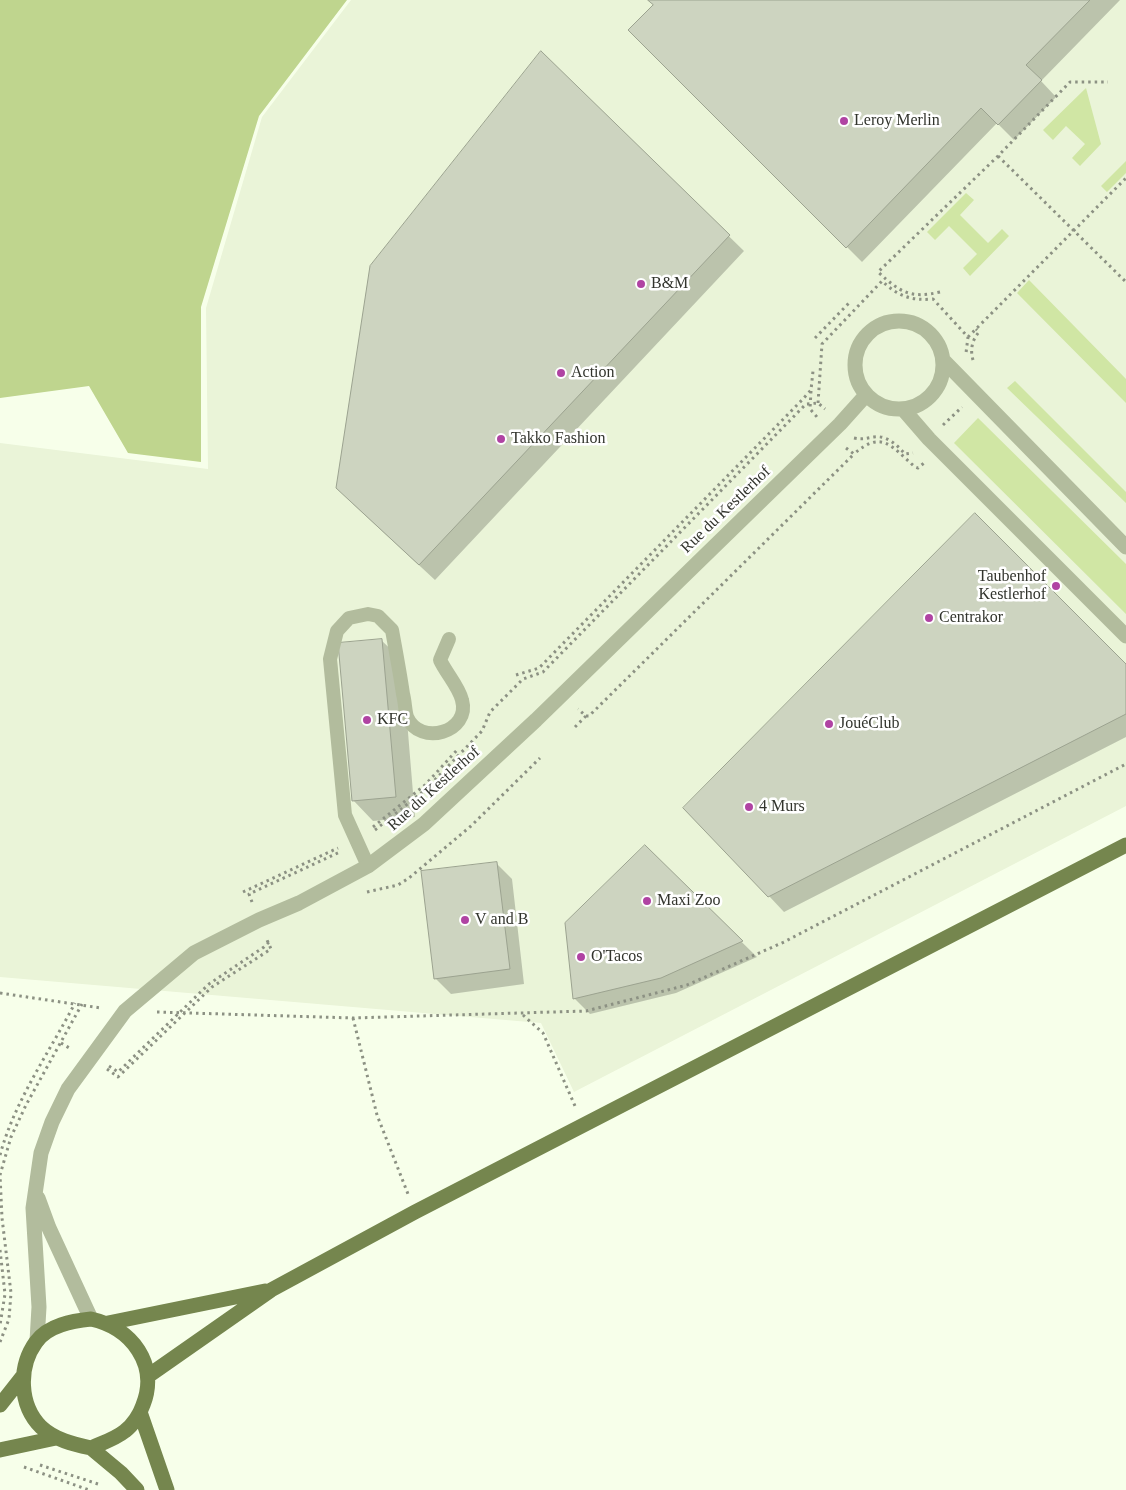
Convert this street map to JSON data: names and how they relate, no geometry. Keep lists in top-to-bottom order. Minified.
{"streets":{"street":["Rue du Kestlerhof"]},"places":["Leroy Merlin","B&M","Action","Takko Fashion","Taubenhof Kestlerhof","Centrakor","KFC","JouéClub","4 Murs","Maxi Zoo","V and B","O'Tacos"]}
